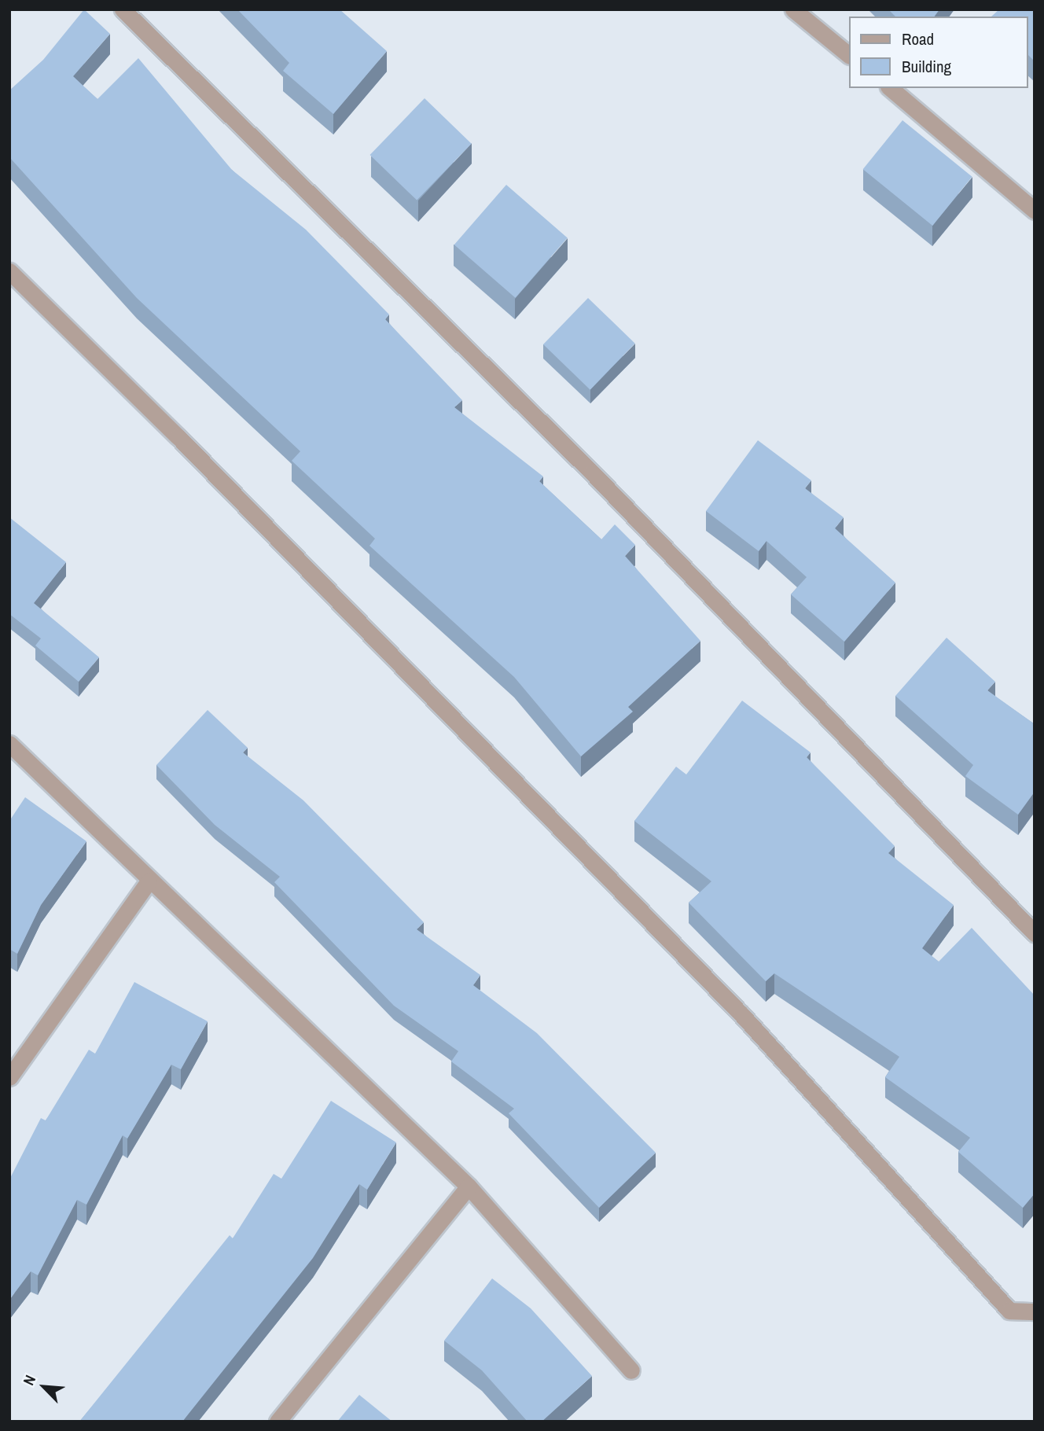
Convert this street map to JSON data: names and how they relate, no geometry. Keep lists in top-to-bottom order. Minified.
{"legend":["Road","Building"],"north":"top left"}
